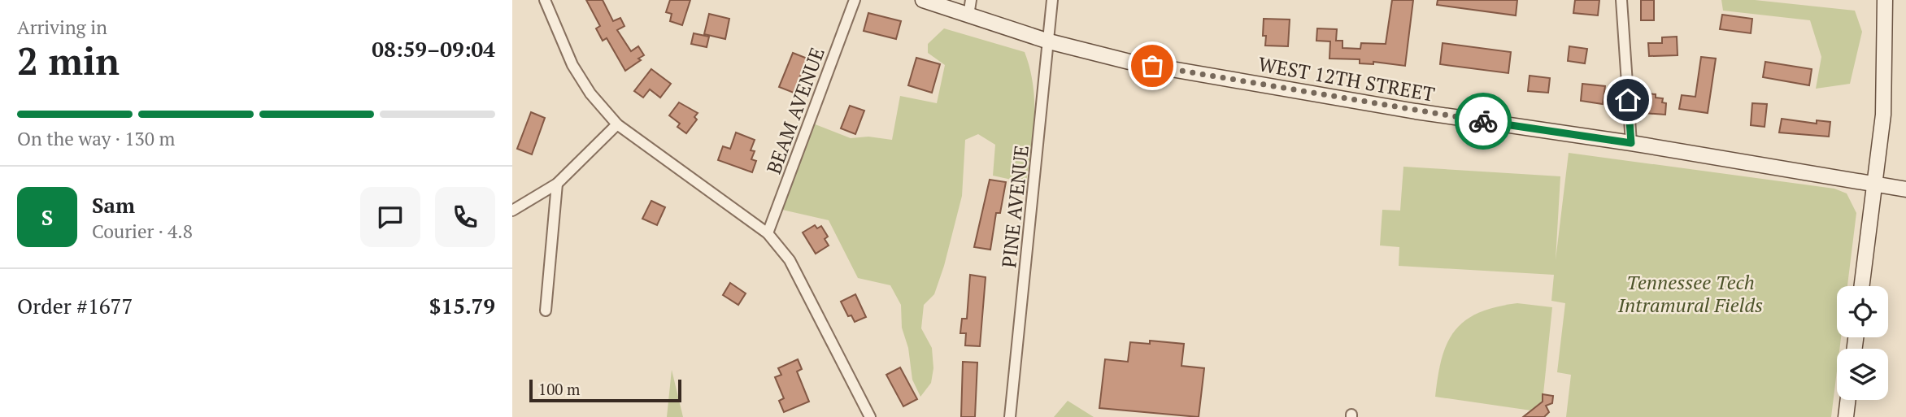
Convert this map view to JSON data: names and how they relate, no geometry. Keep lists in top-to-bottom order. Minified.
{"streets":{"main road":["WEST 12TH STREET"],"street":["BEAM AVENUE","PINE AVENUE"]},"crossings":[["WEST 12TH STREET","PINE AVENUE"]],"parks":["Tennessee Tech Intramural Fields"],"scale_bar":"100 m","page":{"heading":["2 min","Arriving in","08:59–09:04"],"panel":["Sam","Courier · 4.8","Order #1677","$15.79"],"bar":"On the way · 130 m","round":"S","scale":"100 m"}}
